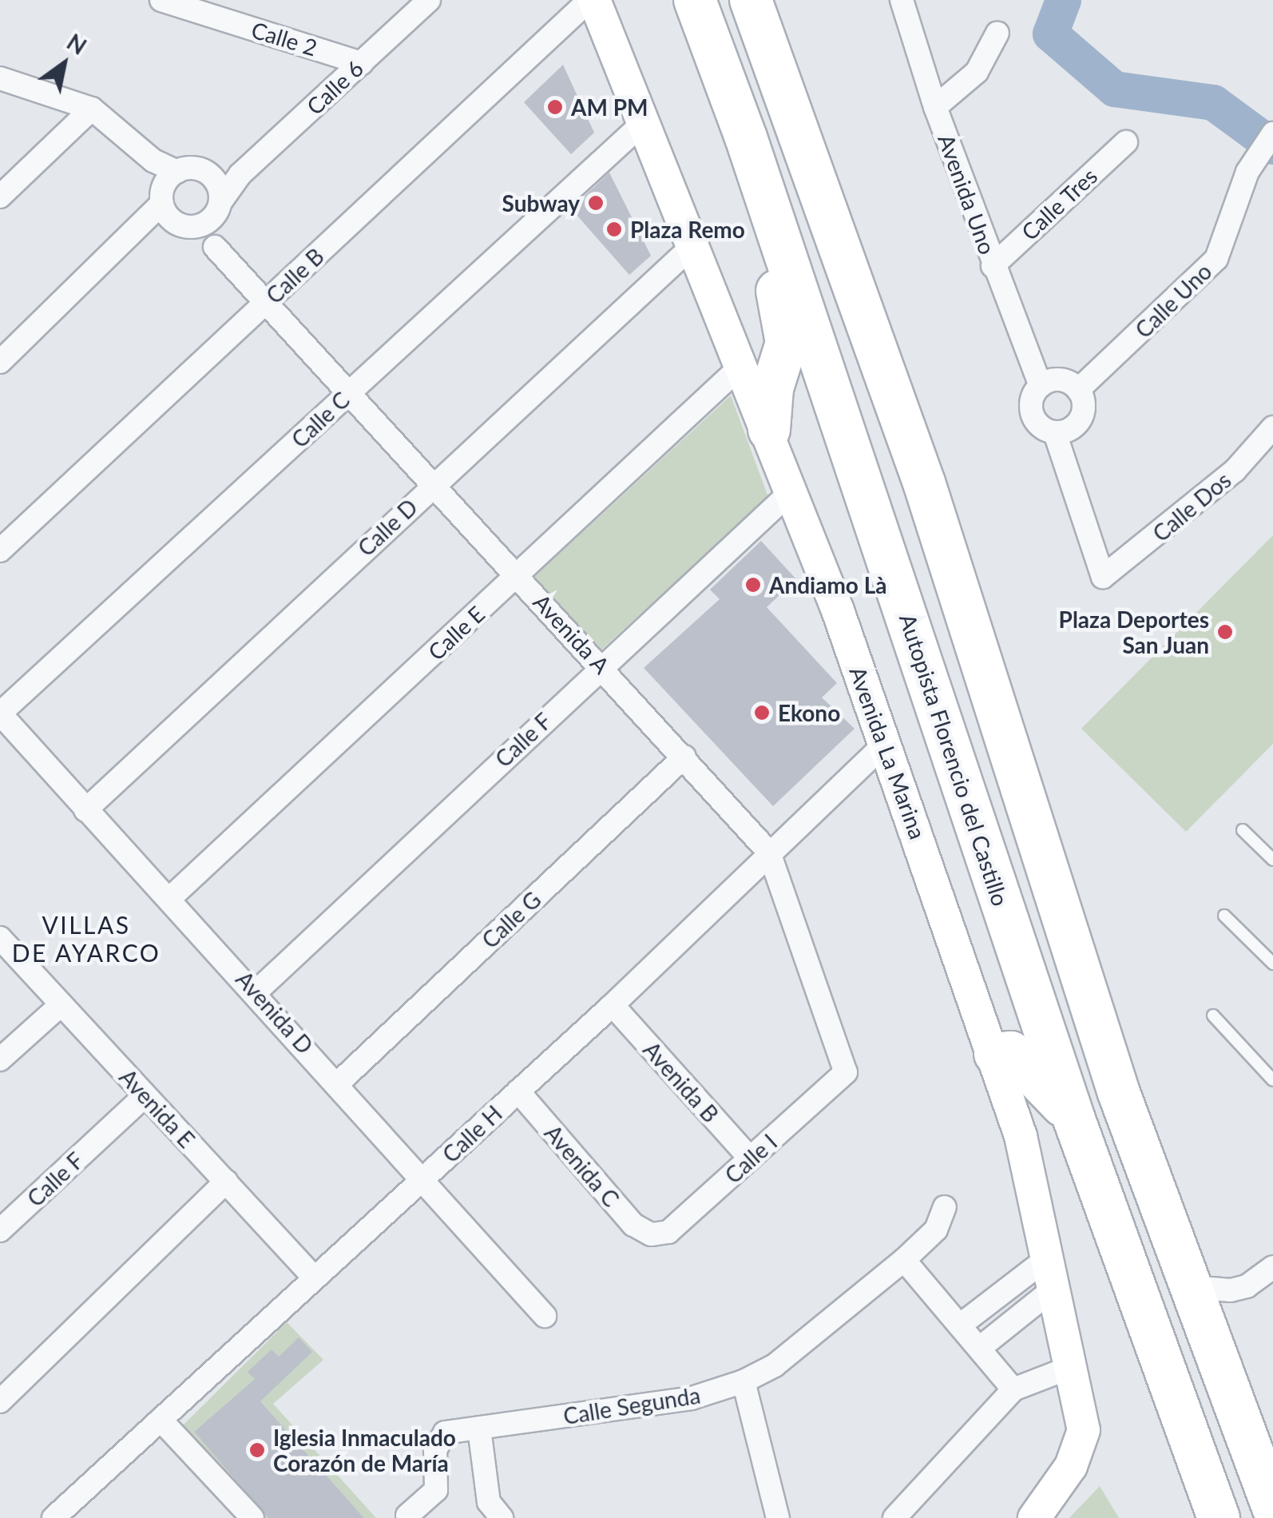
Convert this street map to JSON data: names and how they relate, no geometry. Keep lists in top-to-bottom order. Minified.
{"streets":{"highway":["Autopista Florencio del Castillo"],"street":["Calle 2","Calle 6","Avenida Uno","Calle Tres","Calle B","Calle Uno","Calle C","Calle Dos","Calle D","Calle E","Avenida A","Calle F","Avenida La Marina","Calle G","Avenida D","Avenida B","Avenida E","Calle H","Calle I","Avenida C","Calle Segunda"]},"crossings":[["Calle 2","Calle 6"],["Avenida Uno","Calle Tres"],["Avenida Uno","Calle Uno"],["Avenida Uno","Calle Dos"],["Calle B","Avenida A"],["Calle B","Avenida La Marina"],["Calle Uno","Calle Dos"],["Calle C","Avenida A"],["Calle C","Avenida La Marina"],["Calle C","Avenida D"],["Calle D","Avenida A"],["Calle D","Avenida La Marina"],["Calle D","Avenida D"],["Calle E","Avenida A"],["Calle E","Avenida La Marina"],["Calle E","Avenida D"],["Avenida A","Calle F"],["Avenida A","Calle G"],["Avenida A","Calle H"],["Avenida A","Calle I"],["Calle F","Avenida La Marina"],["Calle F","Avenida D"],["Calle F","Avenida E"],["Avenida La Marina","Calle H"],["Calle G","Avenida D"],["Avenida D","Calle H"],["Avenida B","Calle H"],["Avenida B","Calle I"],["Avenida E","Calle H"],["Calle H","Avenida C"],["Calle I","Avenida C"]],"districts":["VILLAS DE AYARCO"],"places":["AM PM","Subway","Plaza Remo","Andiamo Là","Plaza Deportes San Juan","Ekono","Iglesia Inmaculado Corazón de María"],"north":"top right"}
